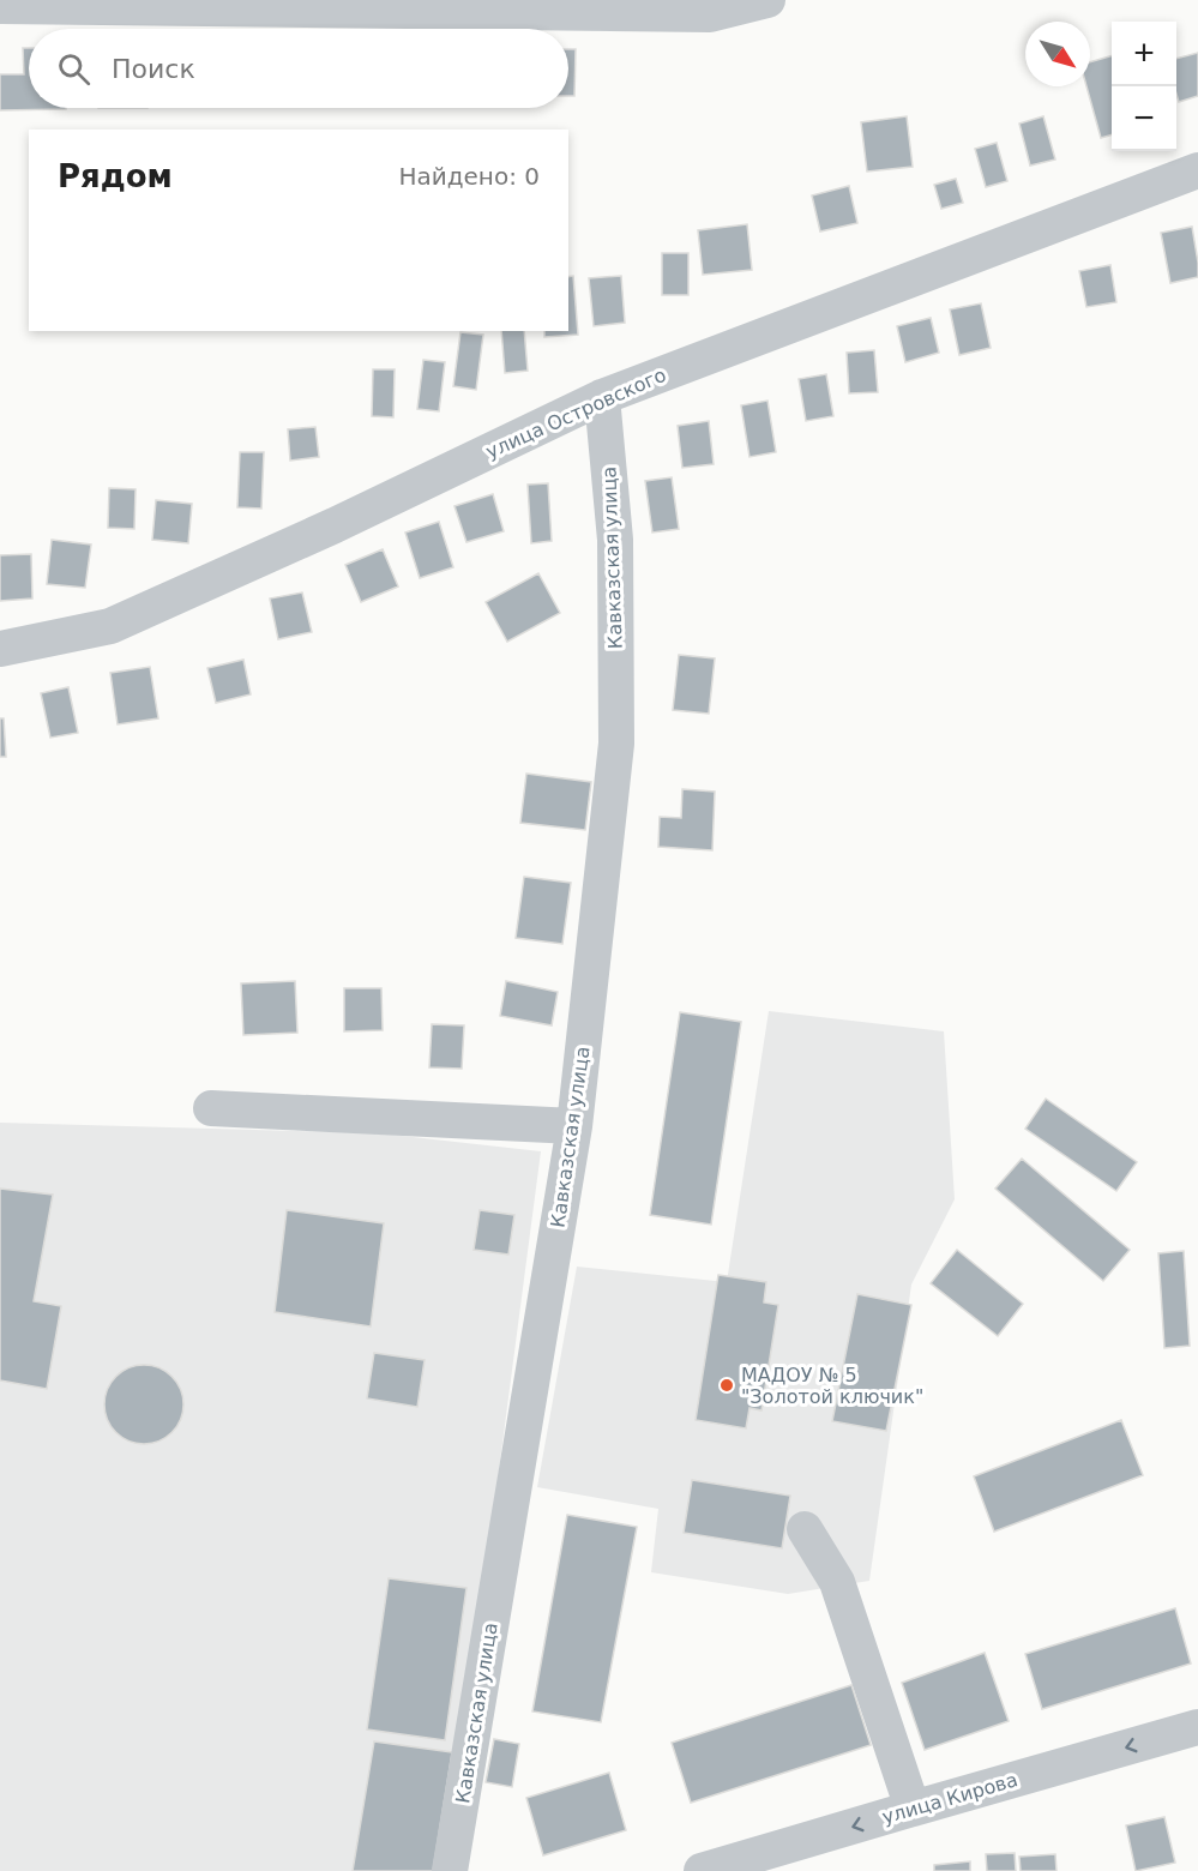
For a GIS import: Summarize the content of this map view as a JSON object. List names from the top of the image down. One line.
{"streets":{"street":["улица Островского","Кавказская улица","улица Кирова"]},"crossings":[["улица Островского","Кавказская улица"]],"one_way":["улица Кирова"],"places":["МАДОУ № 5 \"Золотой ключик\""],"north":"bottom right","page":{"map_buttons":["+","−"],"search":"Поиск","heading":["Рядом","Найдено: 0"]}}
